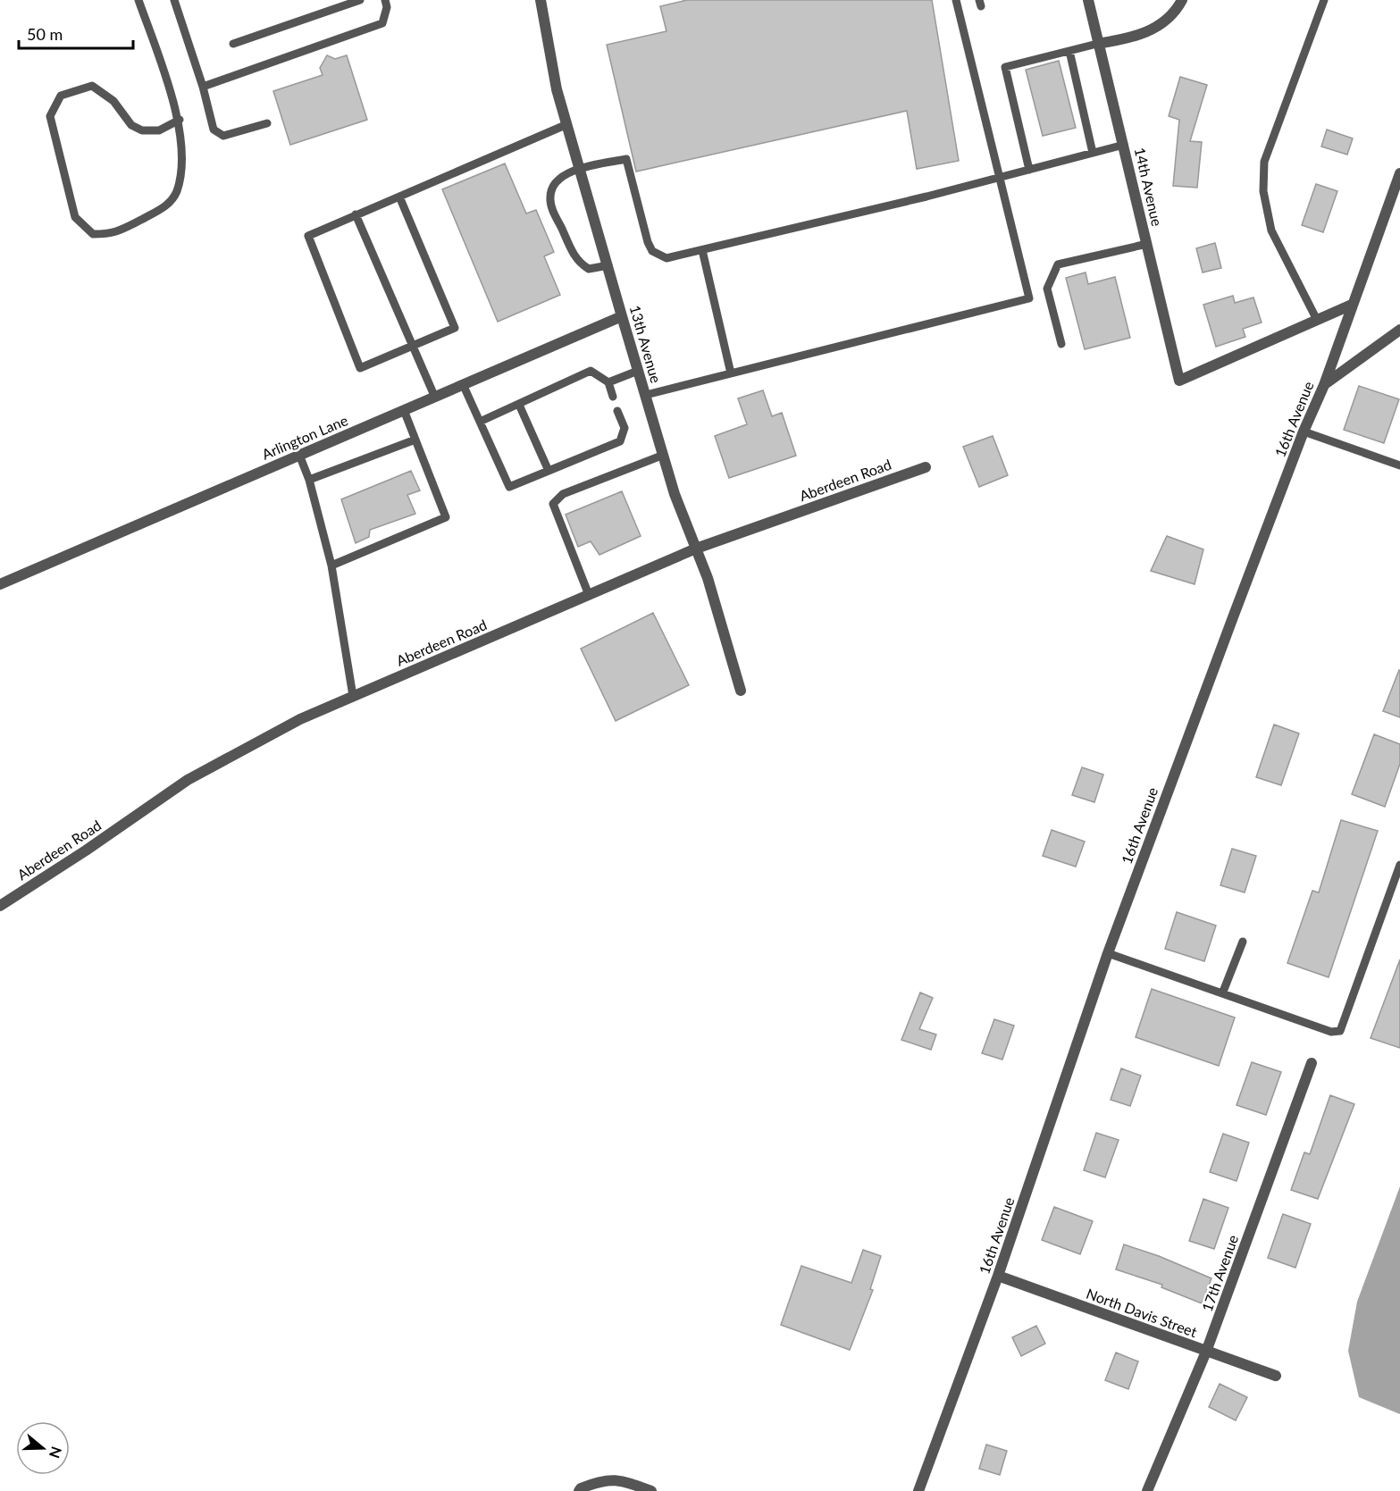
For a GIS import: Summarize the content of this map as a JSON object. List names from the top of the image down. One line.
{"streets":{"street":["14th Avenue","13th Avenue","16th Avenue","Arlington Lane","Aberdeen Road","17th Avenue","North Davis Street"]},"crossings":[["13th Avenue","Arlington Lane"],["13th Avenue","Aberdeen Road"],["16th Avenue","North Davis Street"],["17th Avenue","North Davis Street"]],"scale_bar":"50 m","north":"right"}
